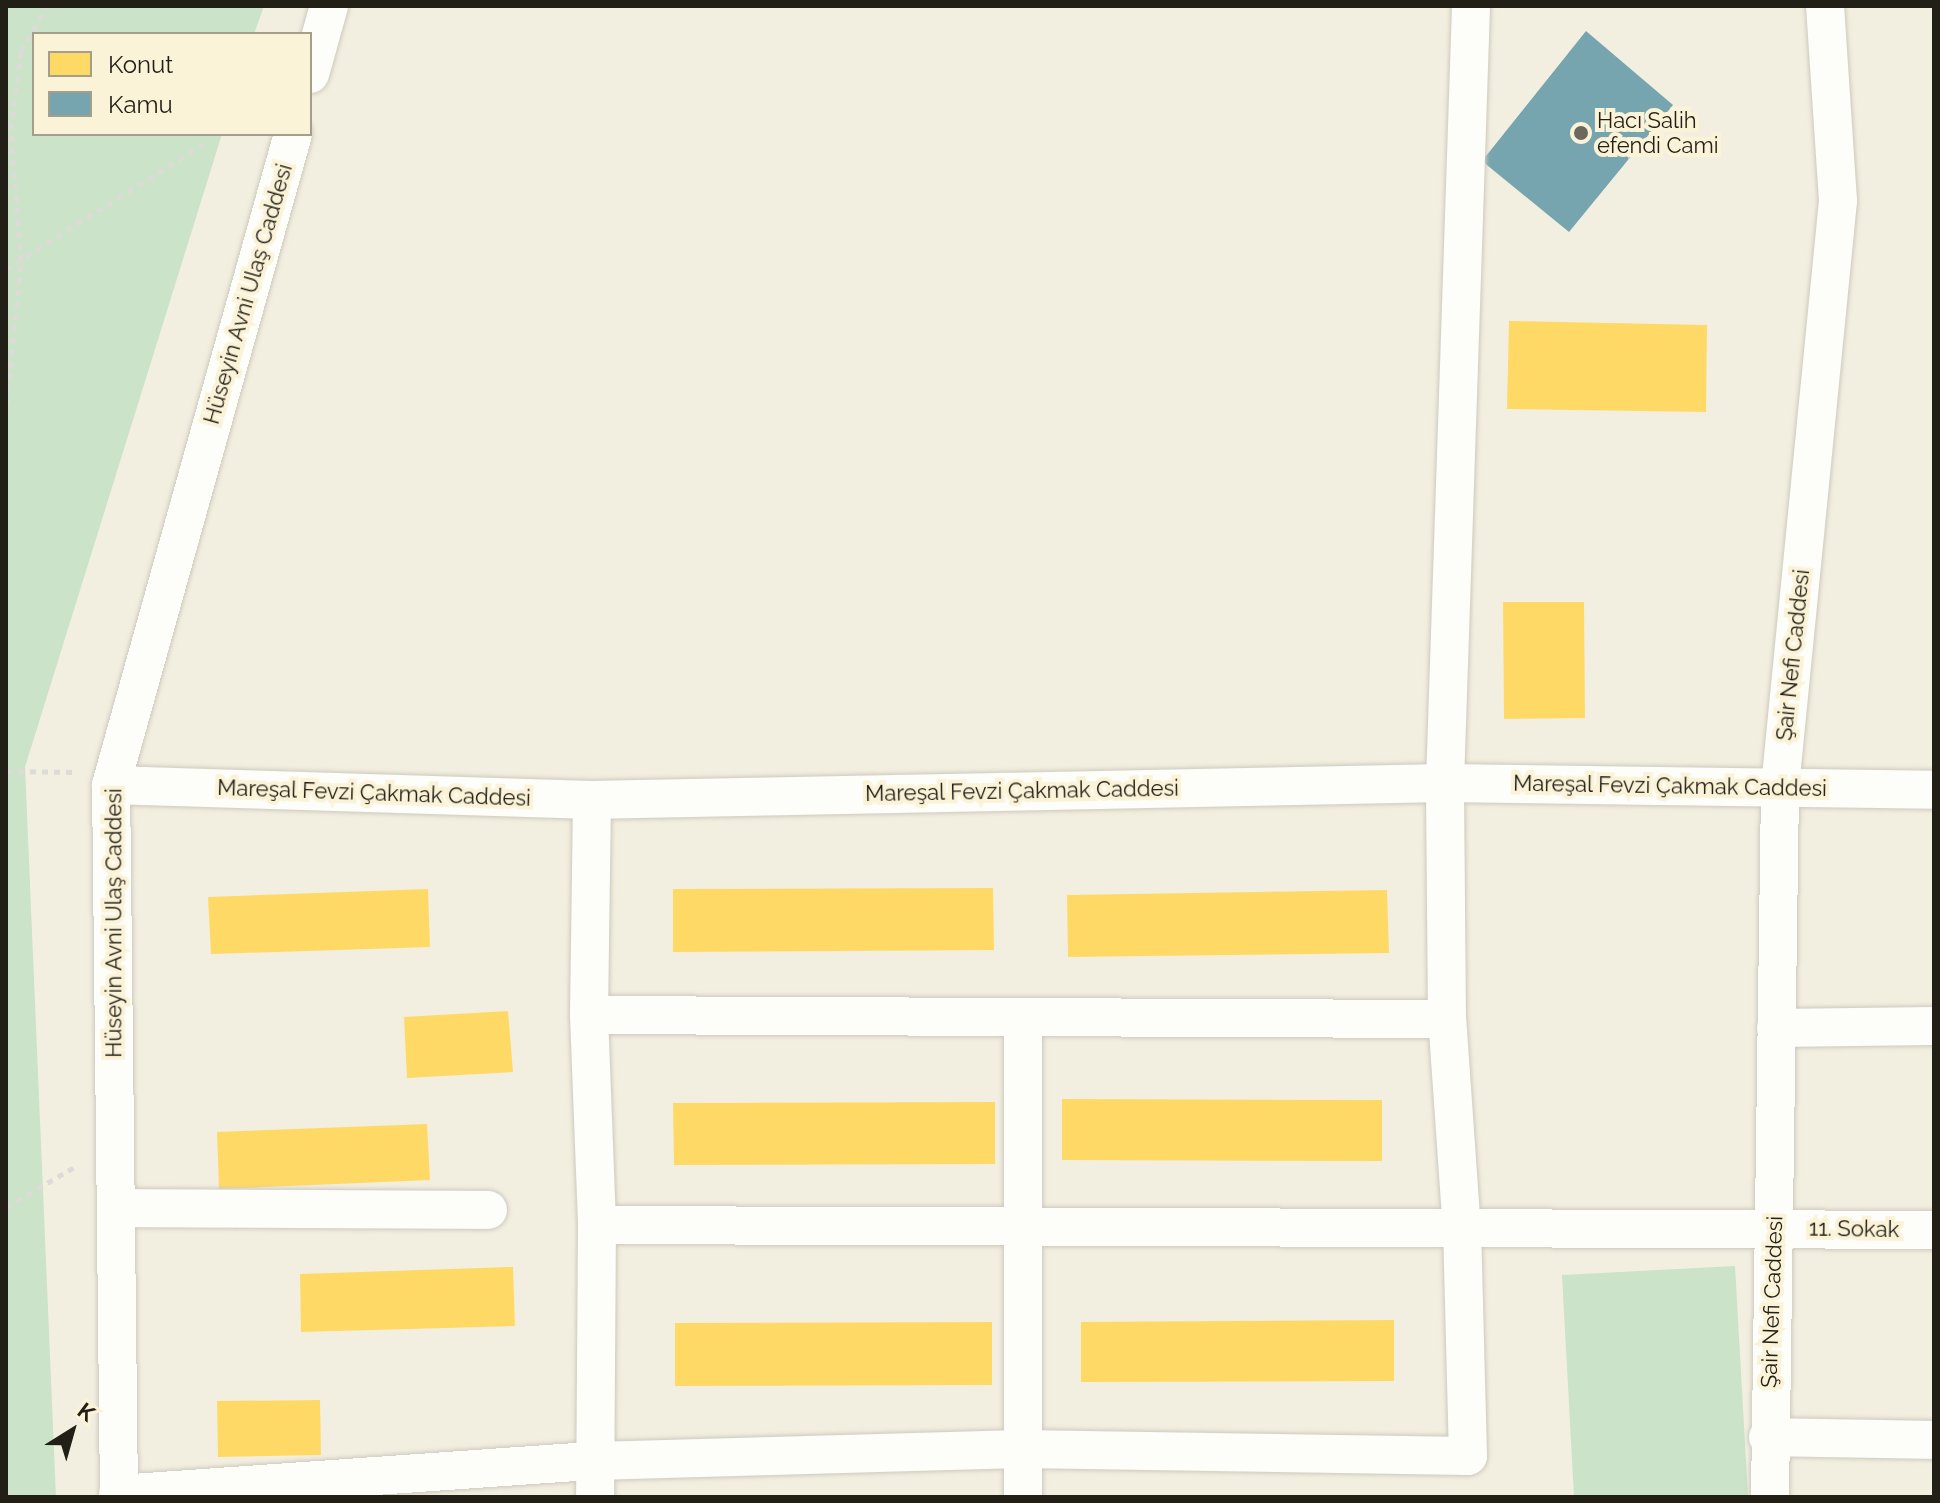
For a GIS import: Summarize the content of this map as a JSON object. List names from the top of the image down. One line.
{"streets":{"street":["Hüseyin Avni Ulaş Caddesi","Şair Nefi Caddesi","Mareşal Fevzi Çakmak Caddesi","11. Sokak"]},"crossings":[["Hüseyin Avni Ulaş Caddesi","Mareşal Fevzi Çakmak Caddesi"],["Şair Nefi Caddesi","Mareşal Fevzi Çakmak Caddesi"],["Şair Nefi Caddesi","11. Sokak"]],"places":["Hacı Salih efendi Cami"],"legend":["Konut","Kamu"],"north":"top right"}
